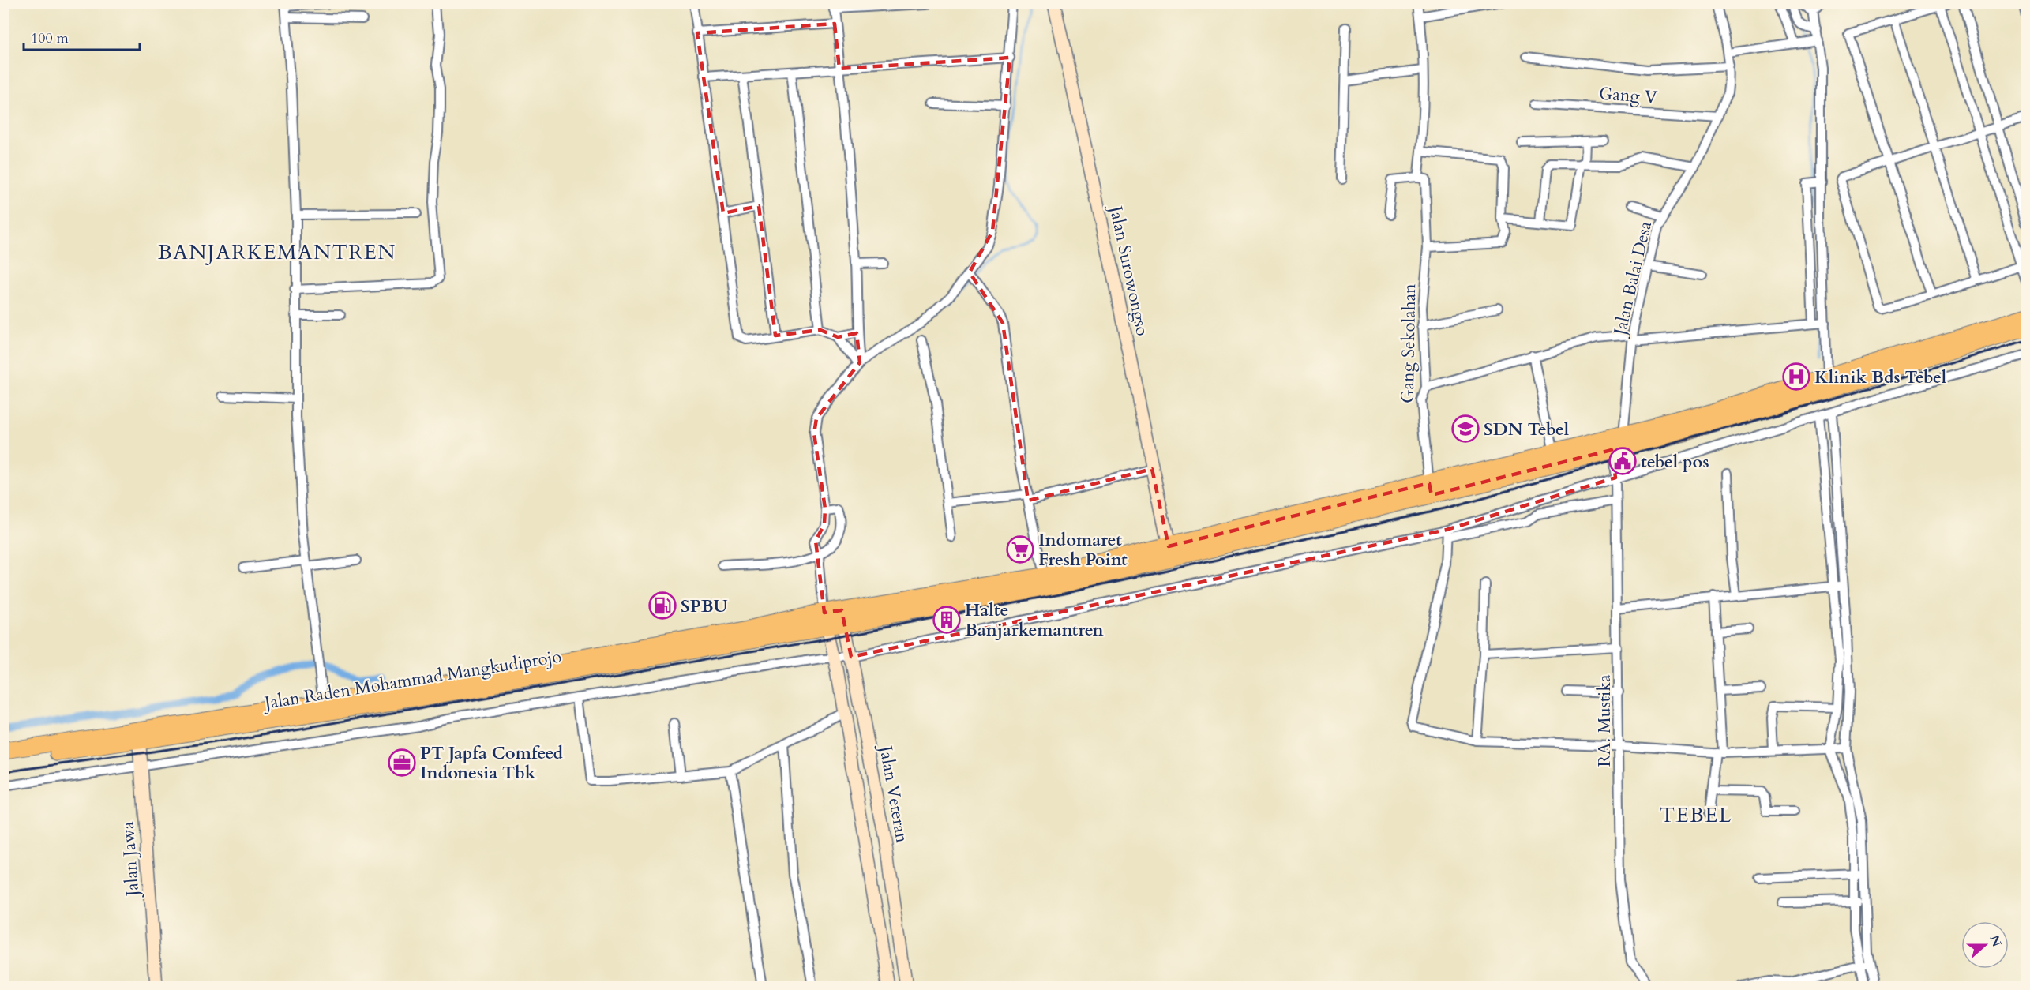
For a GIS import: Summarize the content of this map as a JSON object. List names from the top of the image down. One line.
{"streets":{"highway":["Jalan Raden Mohammad Mangkudiprojo"],"street":["Gang V","Jalan Surowongso","Jalan Balai Desa","Gang Sekolahan","RA. Mustika","Jalan Veteran","Jalan Jawa"]},"crossings":[["Gang V","Jalan Balai Desa"],["Jalan Raden Mohammad Mangkudiprojo","Jalan Jawa"]],"districts":["BANJARKEMANTREN","TEBEL"],"places":{"hospital":["Klinik Bds Tebel"],"school or university":["SDN Tebel"],"public building":["tebel pos"],"supermarket":["Indomaret Fresh Point"],"fuel station":["SPBU"],"building":["Halte Banjarkemantren"],"office":["PT Japfa Comfeed Indonesia Tbk"]},"scale_bar":"100 m","north":"right"}
